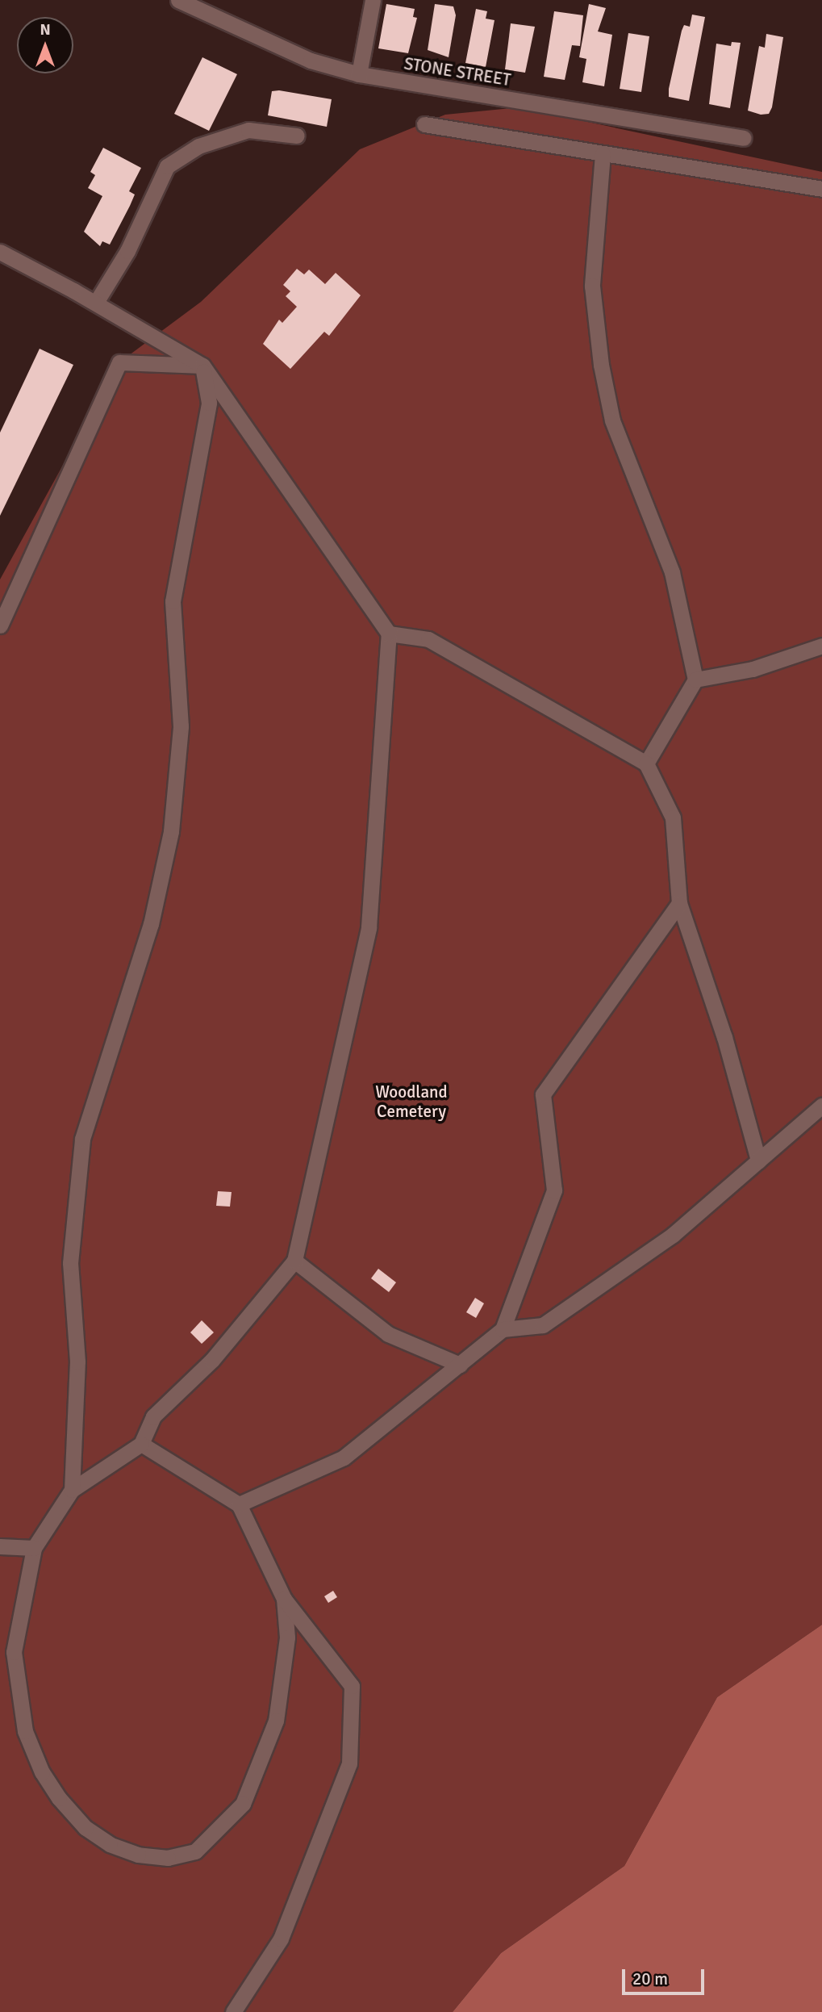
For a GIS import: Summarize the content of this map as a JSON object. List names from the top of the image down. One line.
{"streets":{"street":["STONE STREET"]},"parks":["Woodland Cemetery"],"scale_bar":"20 m","north":"top"}
